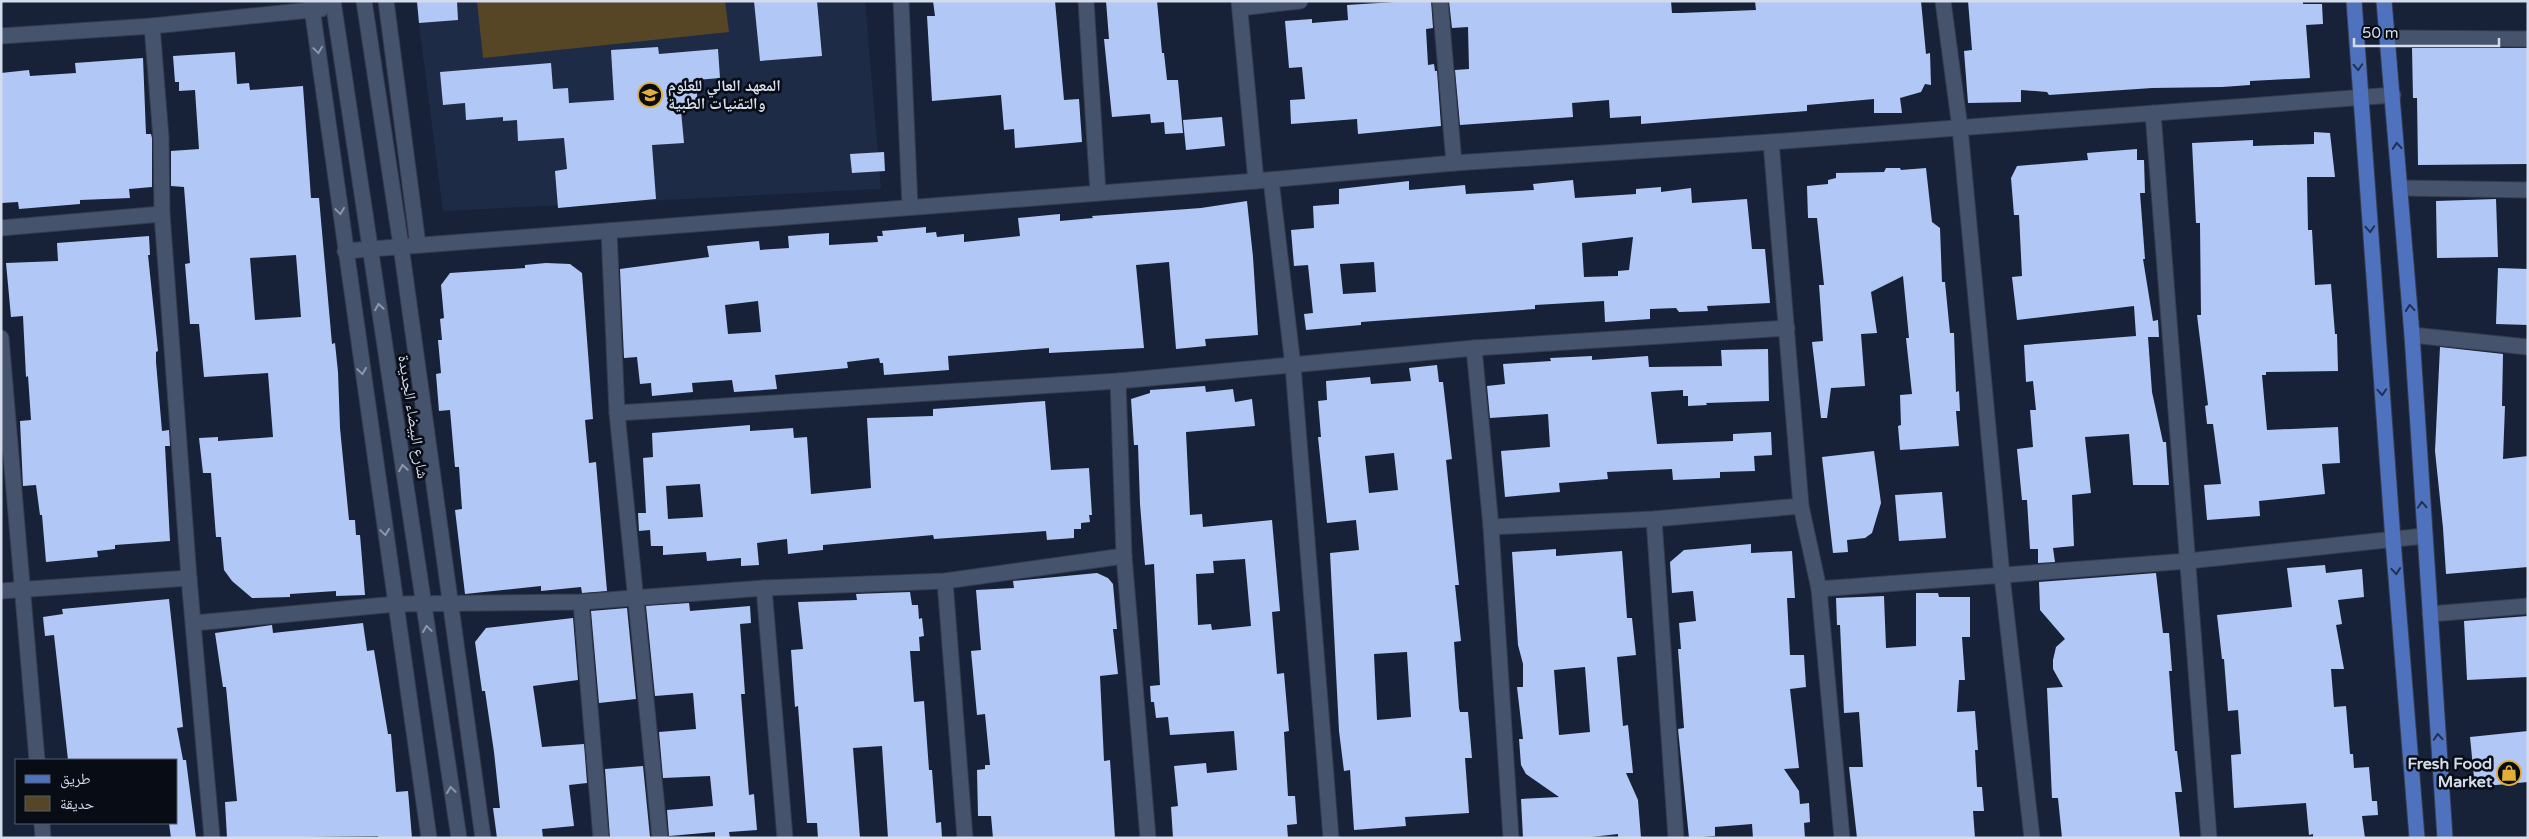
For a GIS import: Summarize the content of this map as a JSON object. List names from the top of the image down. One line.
{"streets":{"street":["شارع البيضاء الجديدة"]},"places":{"school or university":["المعهد العالي للعلوم والتقنيات الطبية"],"shop":["Fresh Food Market"]},"legend":["طريق","حديقة"],"scale_bar":"50 m"}
